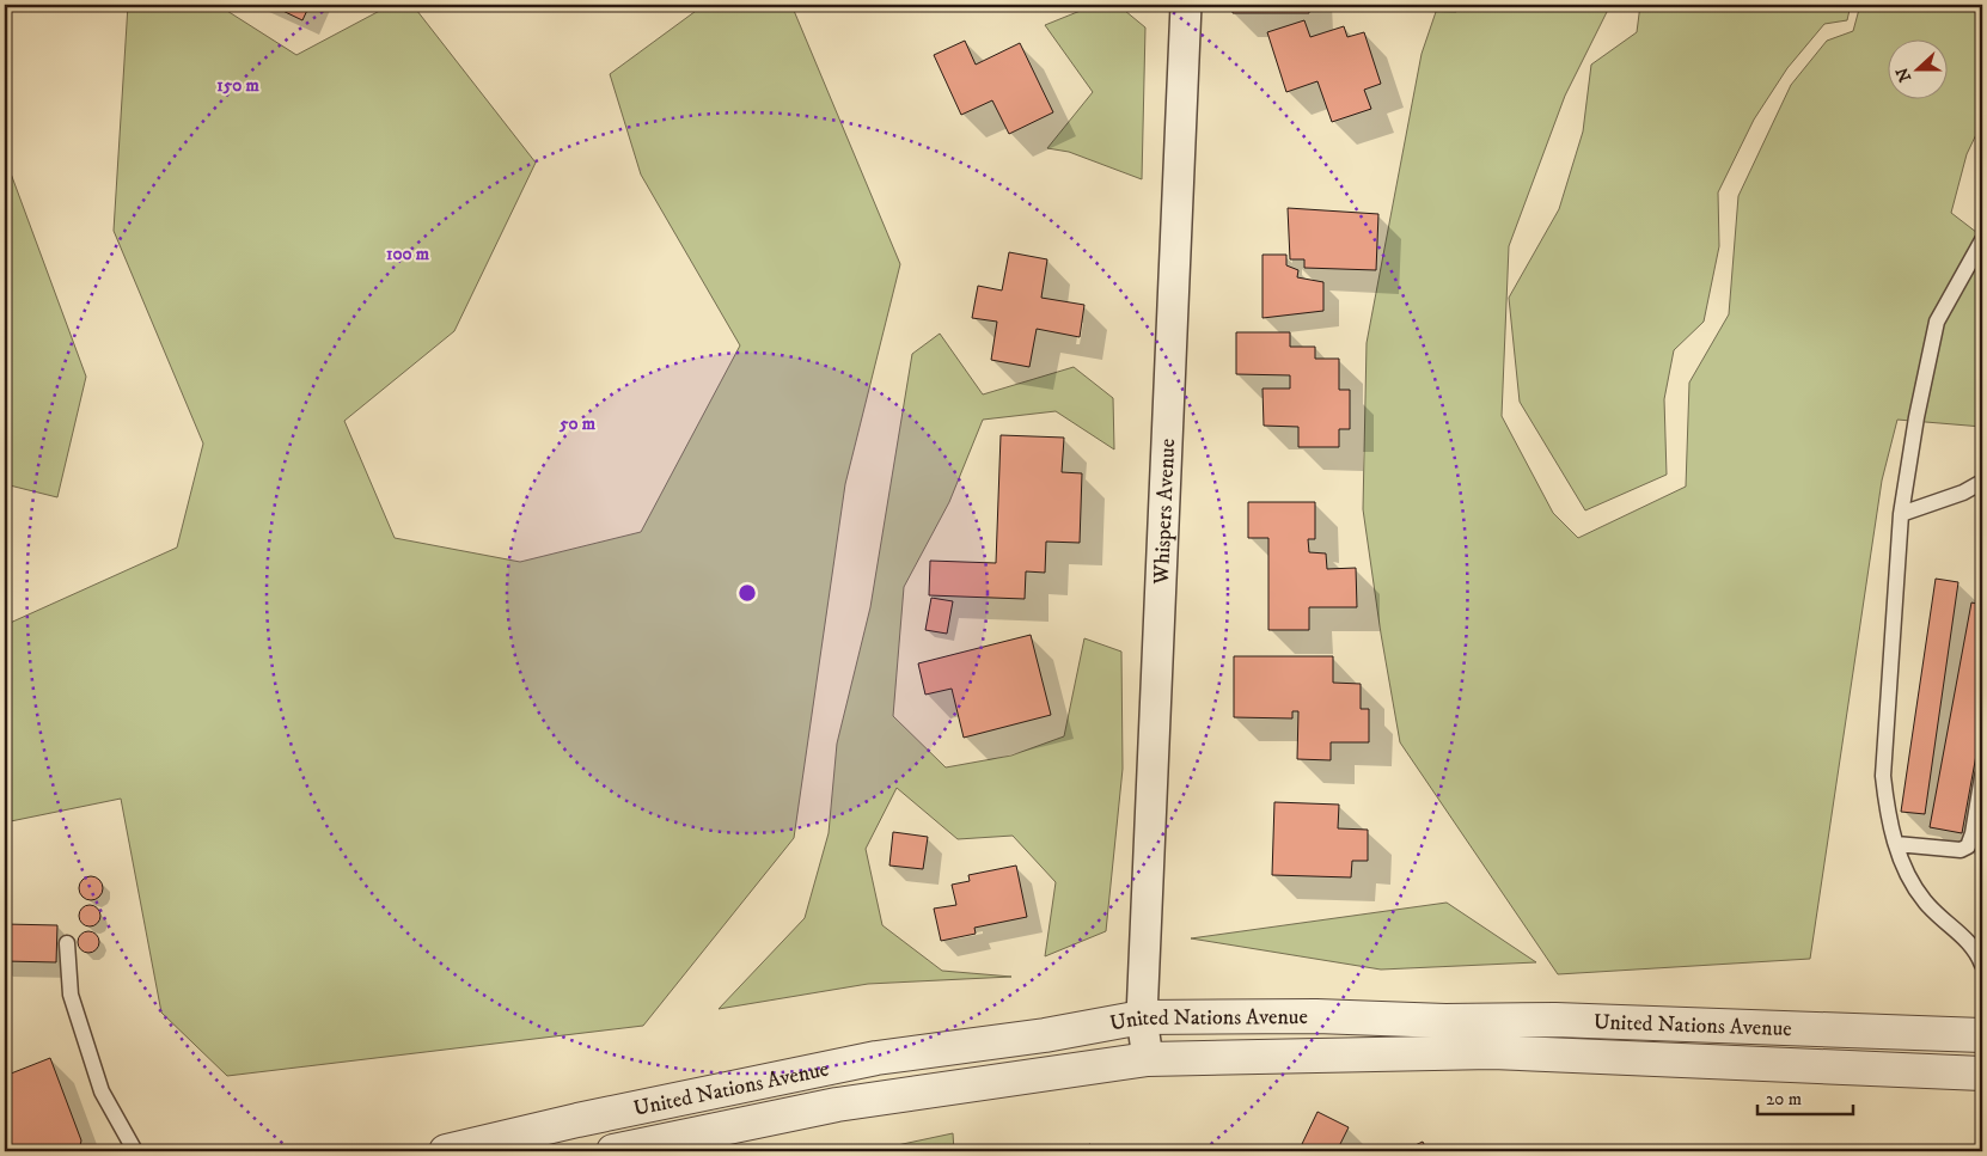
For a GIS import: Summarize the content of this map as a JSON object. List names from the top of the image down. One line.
{"streets":{"street":["Whispers Avenue","United Nations Avenue"]},"crossings":[["Whispers Avenue","United Nations Avenue"]],"scale_bar":"20 m","north":"left","rings":["150 m","100 m","50 m"]}
